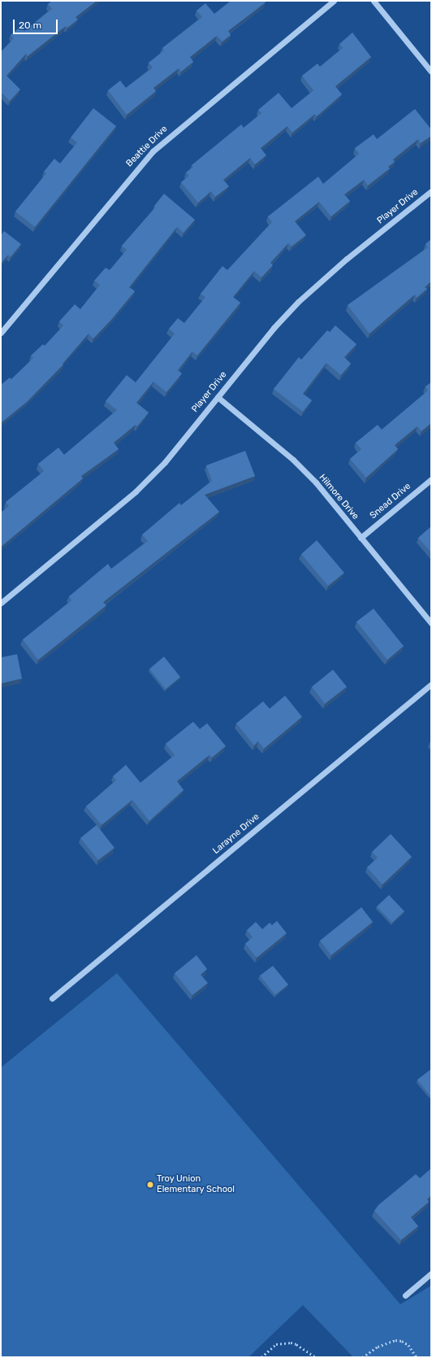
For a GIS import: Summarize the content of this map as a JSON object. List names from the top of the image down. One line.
{"streets":{"street":["Beattie Drive","Player Drive","Hilmore Drive","Snead Drive","Larayne Drive"]},"crossings":[["Player Drive","Hilmore Drive"],["Hilmore Drive","Snead Drive"]],"places":["Troy Union Elementary School"],"scale_bar":"20 m"}
